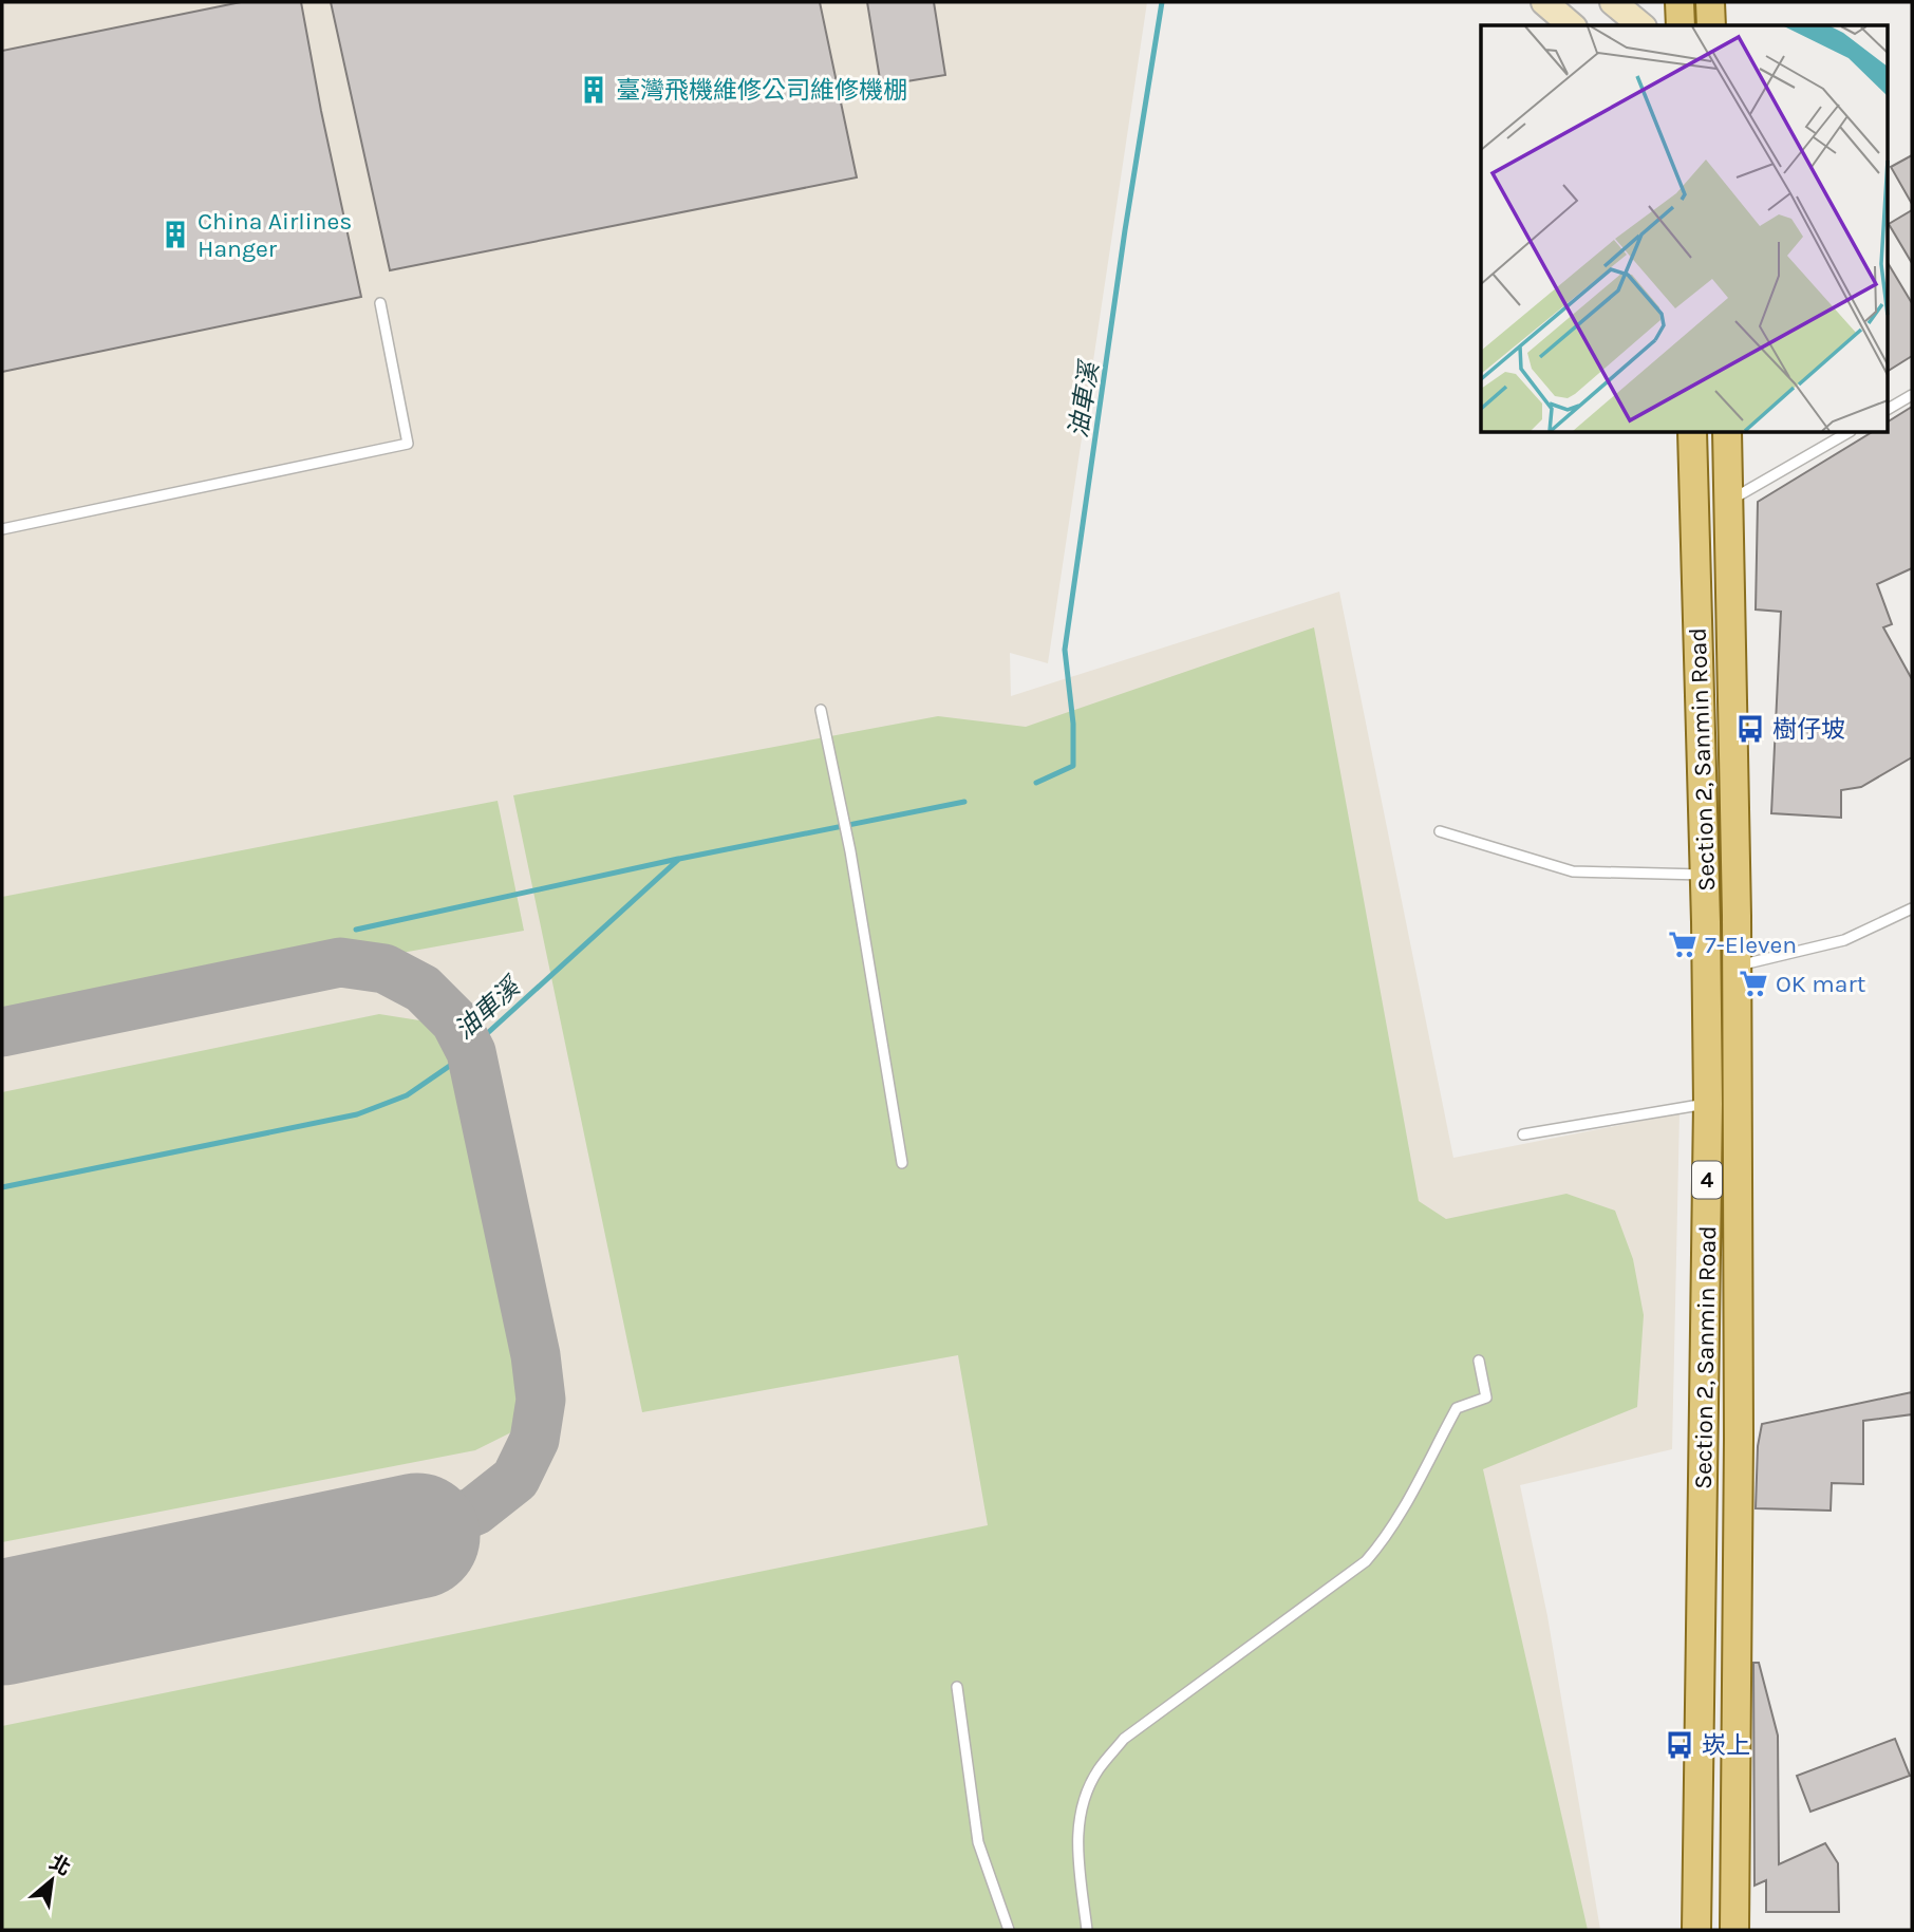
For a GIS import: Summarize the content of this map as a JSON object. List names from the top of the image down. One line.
{"streets":{"main road":["Section 2, Sanmin Road","4"]},"water":["油車溪"],"places":{"building":["臺灣飛機維修公司維修機棚","China Airlines Hanger"],"bus stop":["樹仔坡","崁上"],"supermarket":["7-Eleven","OK mart"]},"north":"top right"}
